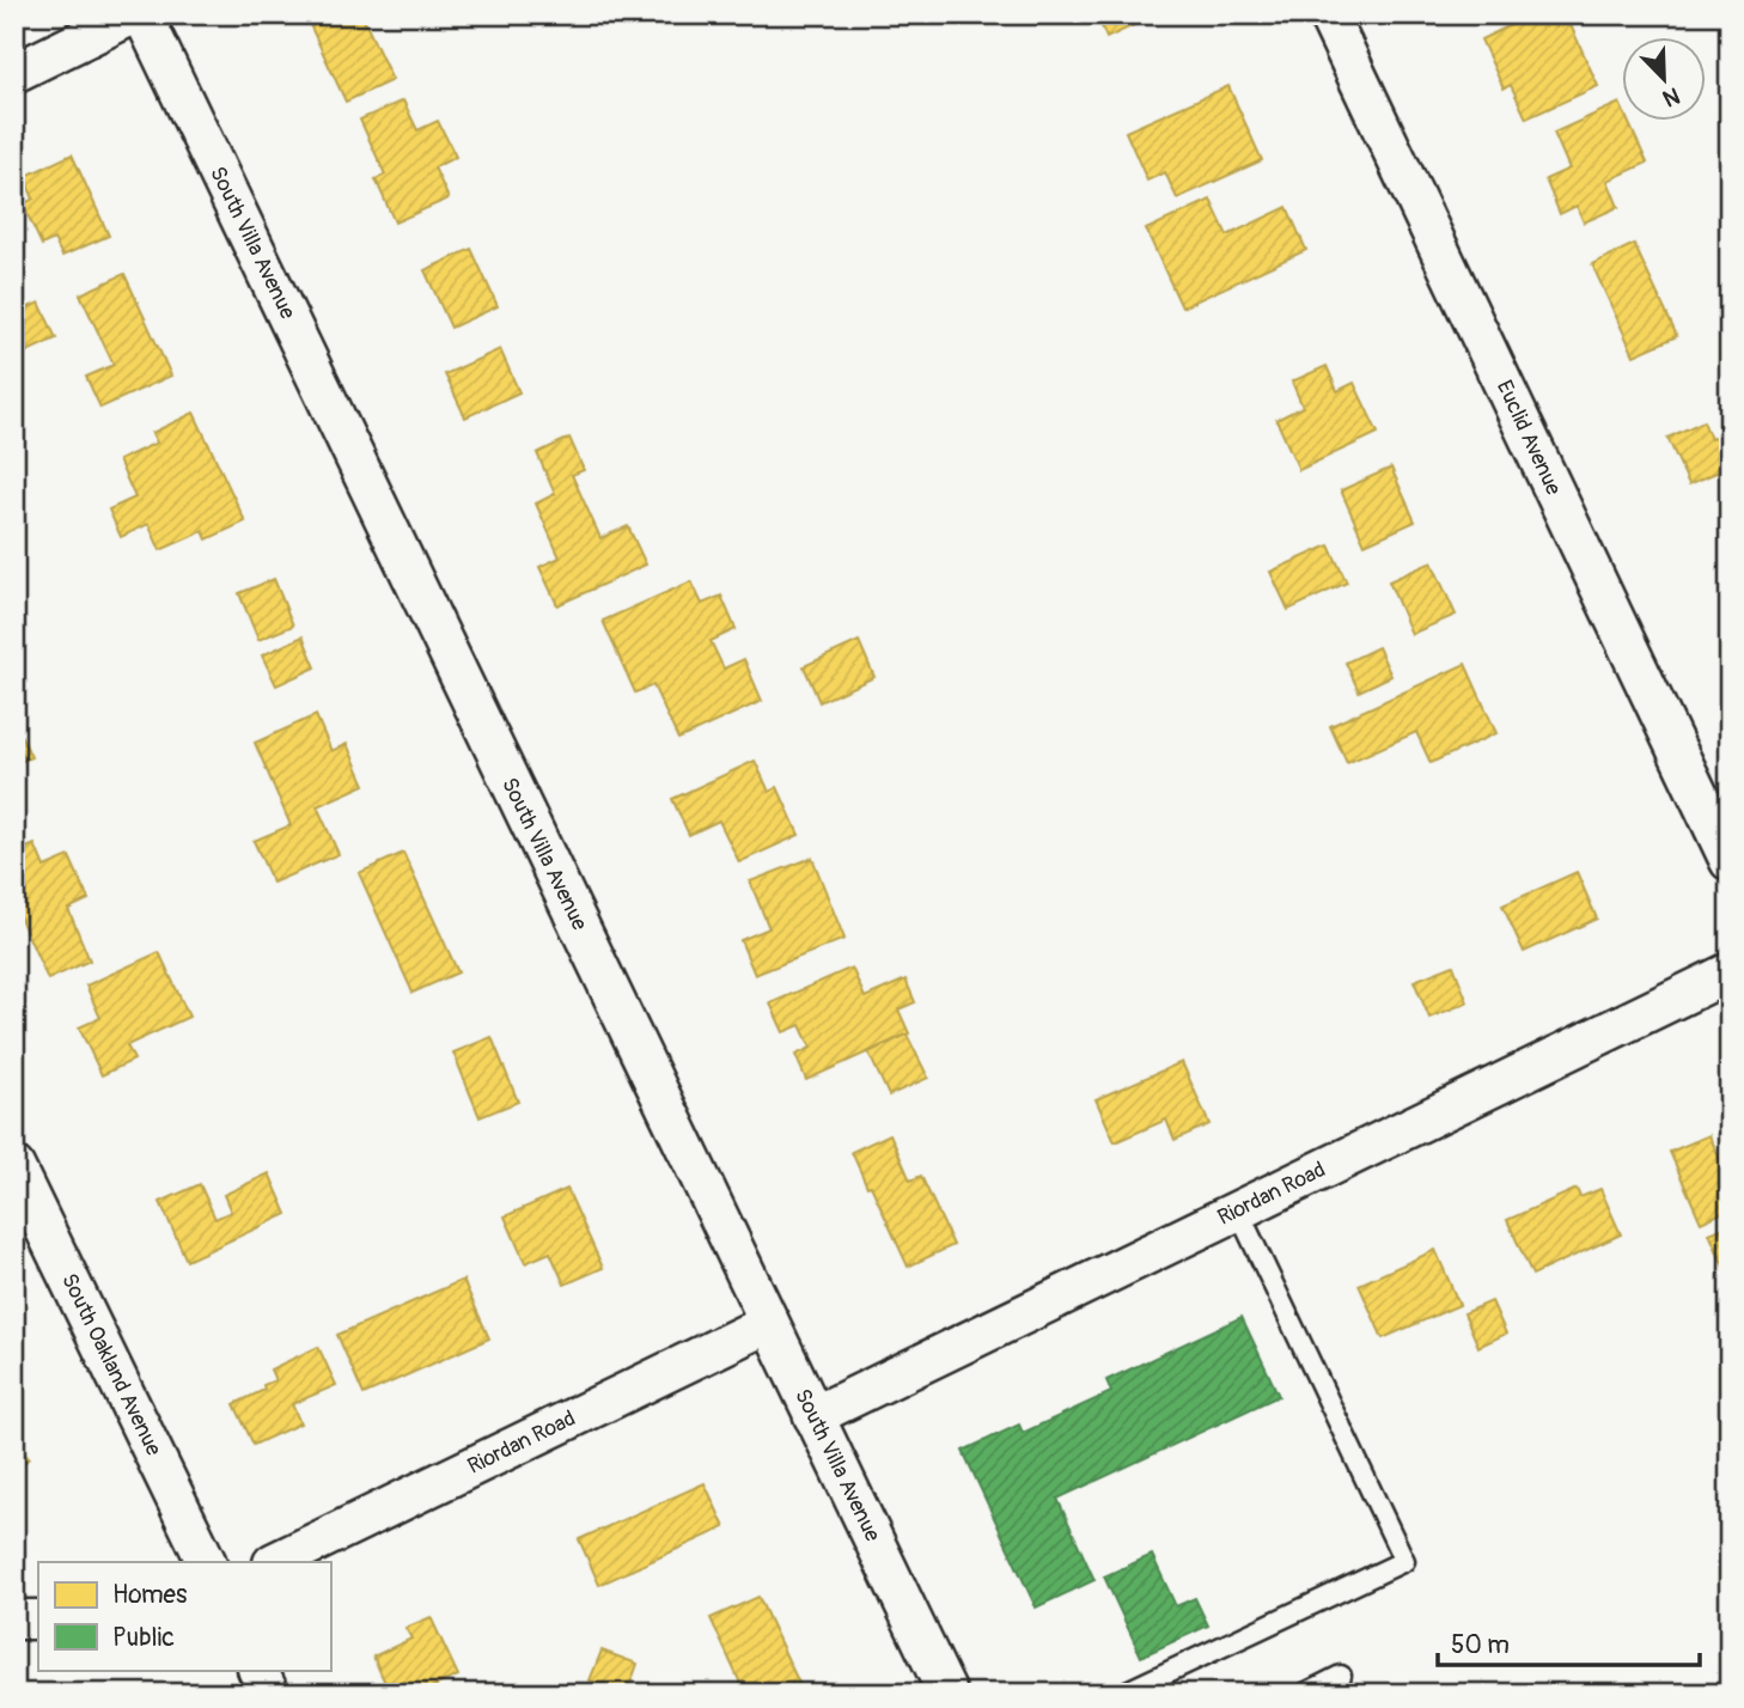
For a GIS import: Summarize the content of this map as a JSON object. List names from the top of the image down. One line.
{"streets":{"street":["South Villa Avenue","Euclid Avenue","Riordan Road","South Oakland Avenue"]},"crossings":[["South Villa Avenue","Riordan Road"]],"legend":["Homes","Public"],"scale_bar":"50 m","north":"bottom right"}
